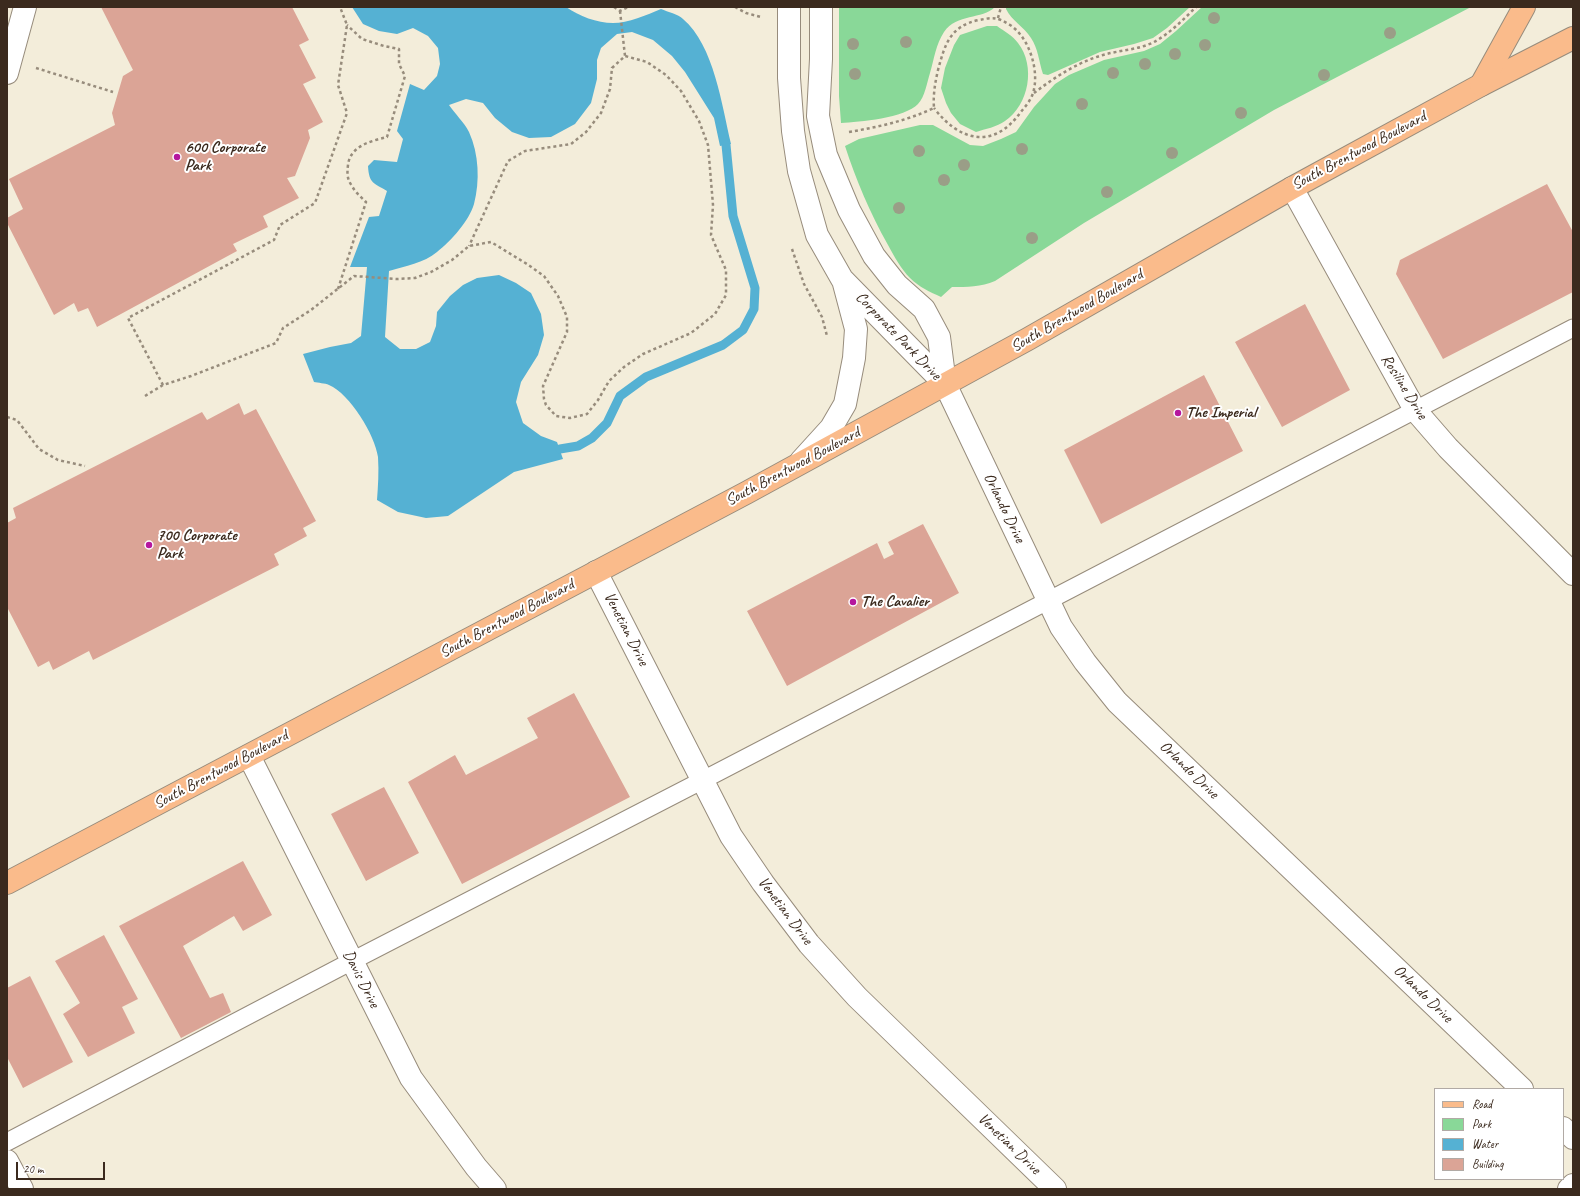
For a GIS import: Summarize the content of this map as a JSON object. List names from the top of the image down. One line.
{"streets":{"main road":["South Brentwood Boulevard"],"street":["Corporate Park Drive","Rosiline Drive","Orlando Drive","Venetian Drive","Davis Drive"]},"crossings":[["South Brentwood Boulevard","Corporate Park Drive"],["South Brentwood Boulevard","Rosiline Drive"],["South Brentwood Boulevard","Orlando Drive"],["South Brentwood Boulevard","Venetian Drive"],["South Brentwood Boulevard","Davis Drive"],["Corporate Park Drive","Orlando Drive"]],"places":["600 Corporate Park","The Imperial","700 Corporate Park","The Cavalier"],"legend":["Road","Park","Water","Building"],"scale_bar":"20 m"}
